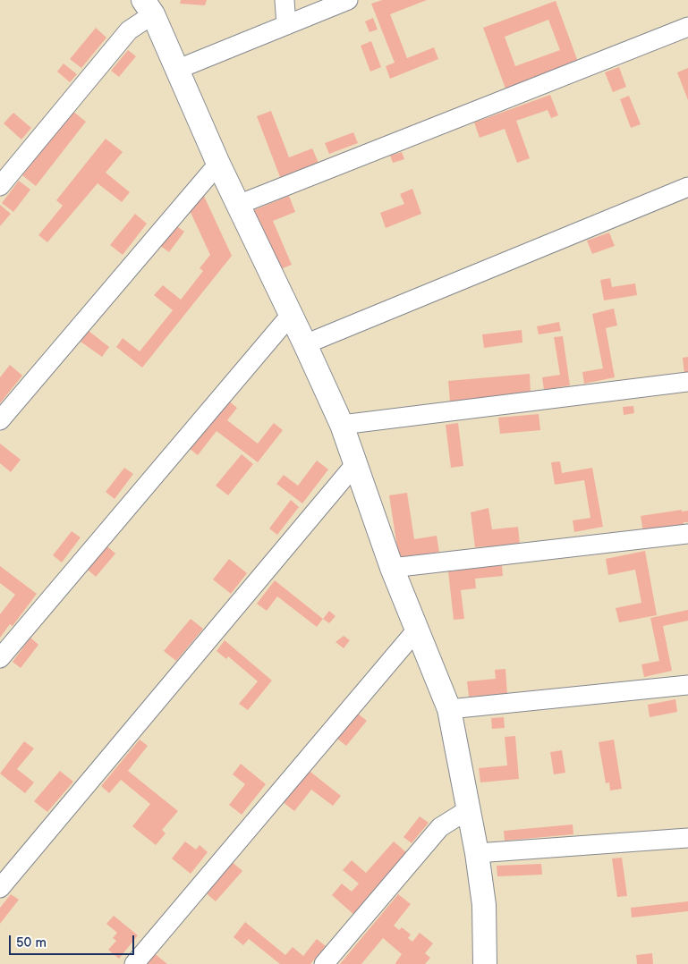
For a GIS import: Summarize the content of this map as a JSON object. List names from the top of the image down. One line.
{"scale_bar":"50 m"}
